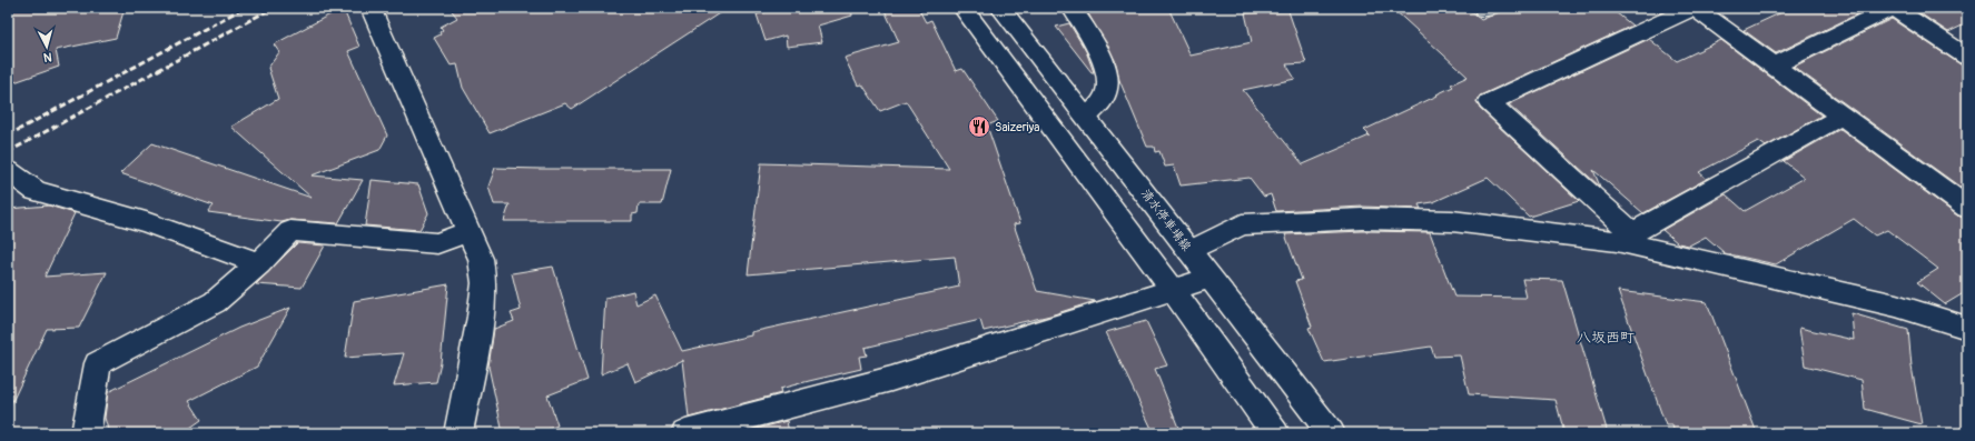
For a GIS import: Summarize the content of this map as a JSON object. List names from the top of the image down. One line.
{"streets":{"street":["清水停車場線"]},"districts":["八坂西町"],"places":{"restaurant":["Saizeriya"]},"north":"bottom"}
